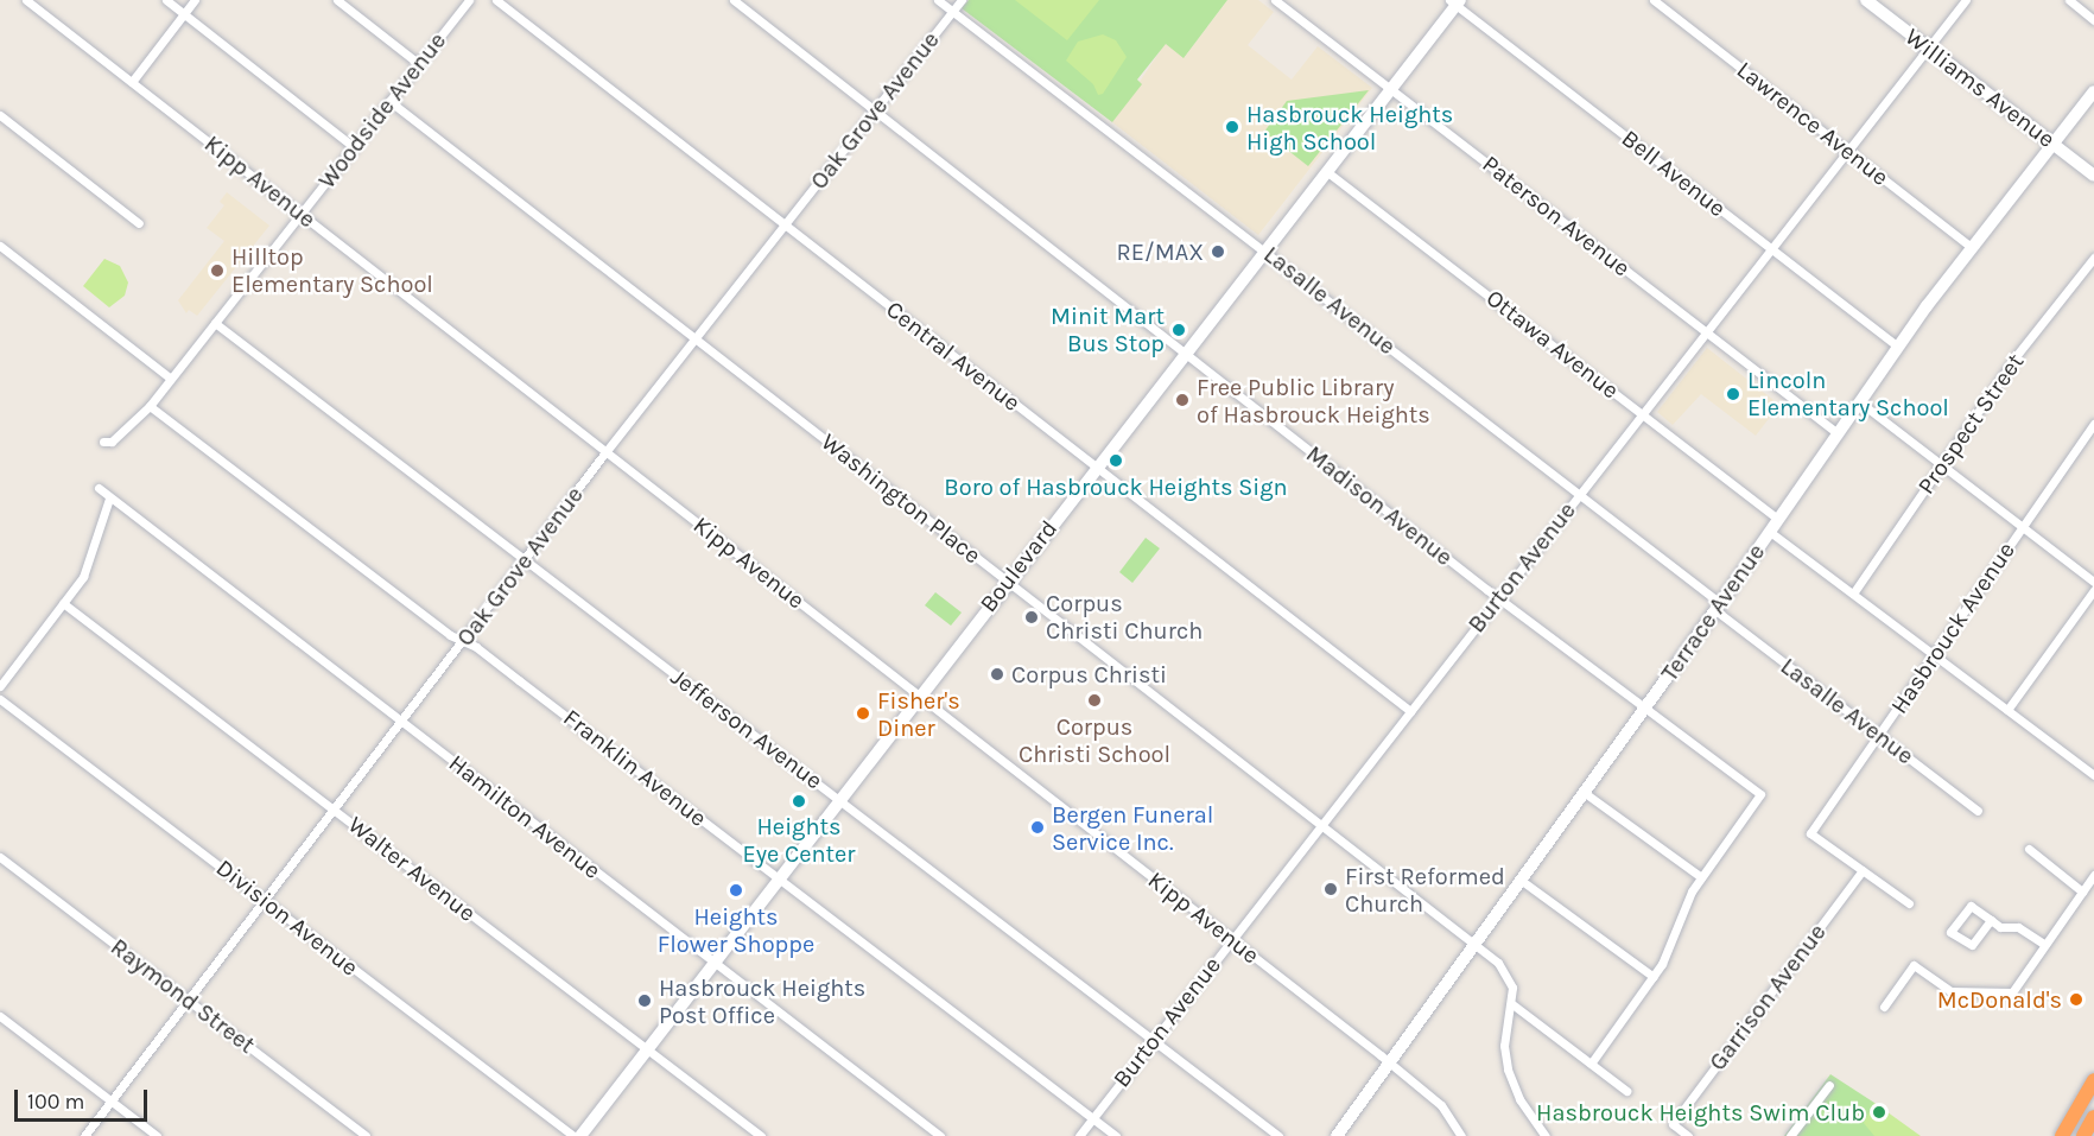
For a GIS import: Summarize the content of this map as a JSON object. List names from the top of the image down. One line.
{"streets":{"street":["Williams Avenue","Woodside Avenue","Oak Grove Avenue","Lawrence Avenue","Bell Avenue","Kipp Avenue","Paterson Avenue","Lasalle Avenue","Ottawa Avenue","Central Avenue","Prospect Street","Washington Place","Madison Avenue","Boulevard","Burton Avenue","Terrace Avenue","Hasbrouck Avenue","Jefferson Avenue","Franklin Avenue","Hamilton Avenue","Walter Avenue","Division Avenue","Raymond Street","Garrison Avenue"]},"crossings":[["Williams Avenue","Burton Avenue"],["Williams Avenue","Terrace Avenue"],["Woodside Avenue","Kipp Avenue"],["Woodside Avenue","Washington Place"],["Woodside Avenue","Jefferson Avenue"],["Woodside Avenue","Franklin Avenue"],["Oak Grove Avenue","Kipp Avenue"],["Oak Grove Avenue","Lasalle Avenue"],["Oak Grove Avenue","Central Avenue"],["Oak Grove Avenue","Washington Place"],["Oak Grove Avenue","Madison Avenue"],["Oak Grove Avenue","Jefferson Avenue"],["Oak Grove Avenue","Franklin Avenue"],["Oak Grove Avenue","Hamilton Avenue"],["Oak Grove Avenue","Walter Avenue"],["Oak Grove Avenue","Division Avenue"],["Oak Grove Avenue","Raymond Street"],["Lawrence Avenue","Burton Avenue"],["Lawrence Avenue","Terrace Avenue"],["Bell Avenue","Boulevard"],["Bell Avenue","Burton Avenue"],["Bell Avenue","Terrace Avenue"],["Kipp Avenue","Boulevard"],["Kipp Avenue","Burton Avenue"],["Kipp Avenue","Terrace Avenue"],["Paterson Avenue","Boulevard"],["Paterson Avenue","Burton Avenue"],["Paterson Avenue","Terrace Avenue"],["Lasalle Avenue","Boulevard"],["Lasalle Avenue","Burton Avenue"],["Lasalle Avenue","Terrace Avenue"],["Lasalle Avenue","Hasbrouck Avenue"],["Ottawa Avenue","Boulevard"],["Ottawa Avenue","Burton Avenue"],["Ottawa Avenue","Terrace Avenue"],["Central Avenue","Boulevard"],["Central Avenue","Burton Avenue"],["Washington Place","Boulevard"],["Washington Place","Burton Avenue"],["Washington Place","Terrace Avenue"],["Madison Avenue","Boulevard"],["Madison Avenue","Burton Avenue"],["Madison Avenue","Terrace Avenue"],["Boulevard","Jefferson Avenue"],["Boulevard","Franklin Avenue"],["Boulevard","Hamilton Avenue"],["Boulevard","Walter Avenue"],["Burton Avenue","Jefferson Avenue"],["Burton Avenue","Franklin Avenue"],["Hasbrouck Avenue","Garrison Avenue"]],"places":["Hasbrouck Heights High School","RE/MAX","Hilltop Elementary School","Minit Mart Bus Stop","Lincoln Elementary School","Free Public Library of Hasbrouck Heights","Boro of Hasbrouck Heights Sign","Corpus Christi Church","Corpus Christi","Corpus Christi School","Fisher's Diner","Heights Eye Center","Bergen Funeral Service Inc.","First Reformed Church","Heights Flower Shoppe","McDonald's","Hasbrouck Heights Post Office","Hasbrouck Heights Swim Club"],"scale_bar":"100 m"}
